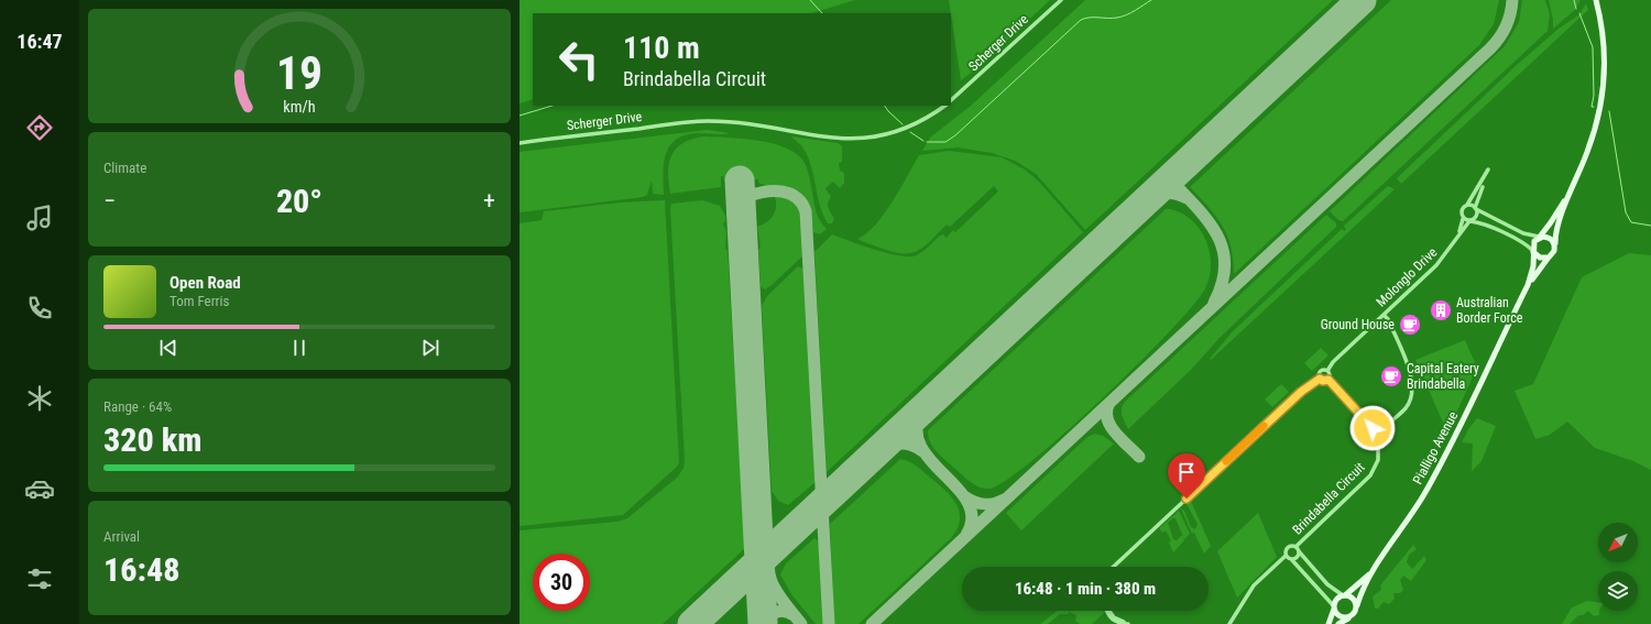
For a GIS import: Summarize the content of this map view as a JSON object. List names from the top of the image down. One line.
{"streets":{"main road":["Pialligo Avenue"],"street":["Scherger Drive","Molonglo Drive","Brindabella Circuit"]},"crossings":[["Molonglo Drive","Brindabella Circuit"],["Pialligo Avenue","Brindabella Circuit"]],"places":{"building":["Australian Border Force"],"cafe":["Ground House","Capital Eatery Brindabella"]},"north":"bottom left","page":{"tabs":"16:47","turn":["110 m","Brindabella Circuit"],"tile":["Climate",["Range · 64%","320 km"],["Arrival","16:48"]],"heat":["−","20°","+"],"song":["Open Road","Tom Ferris"],"limit":"30","trip":"16:48 · 1 min · 380 m","gauge":["19","km/h"]}}
